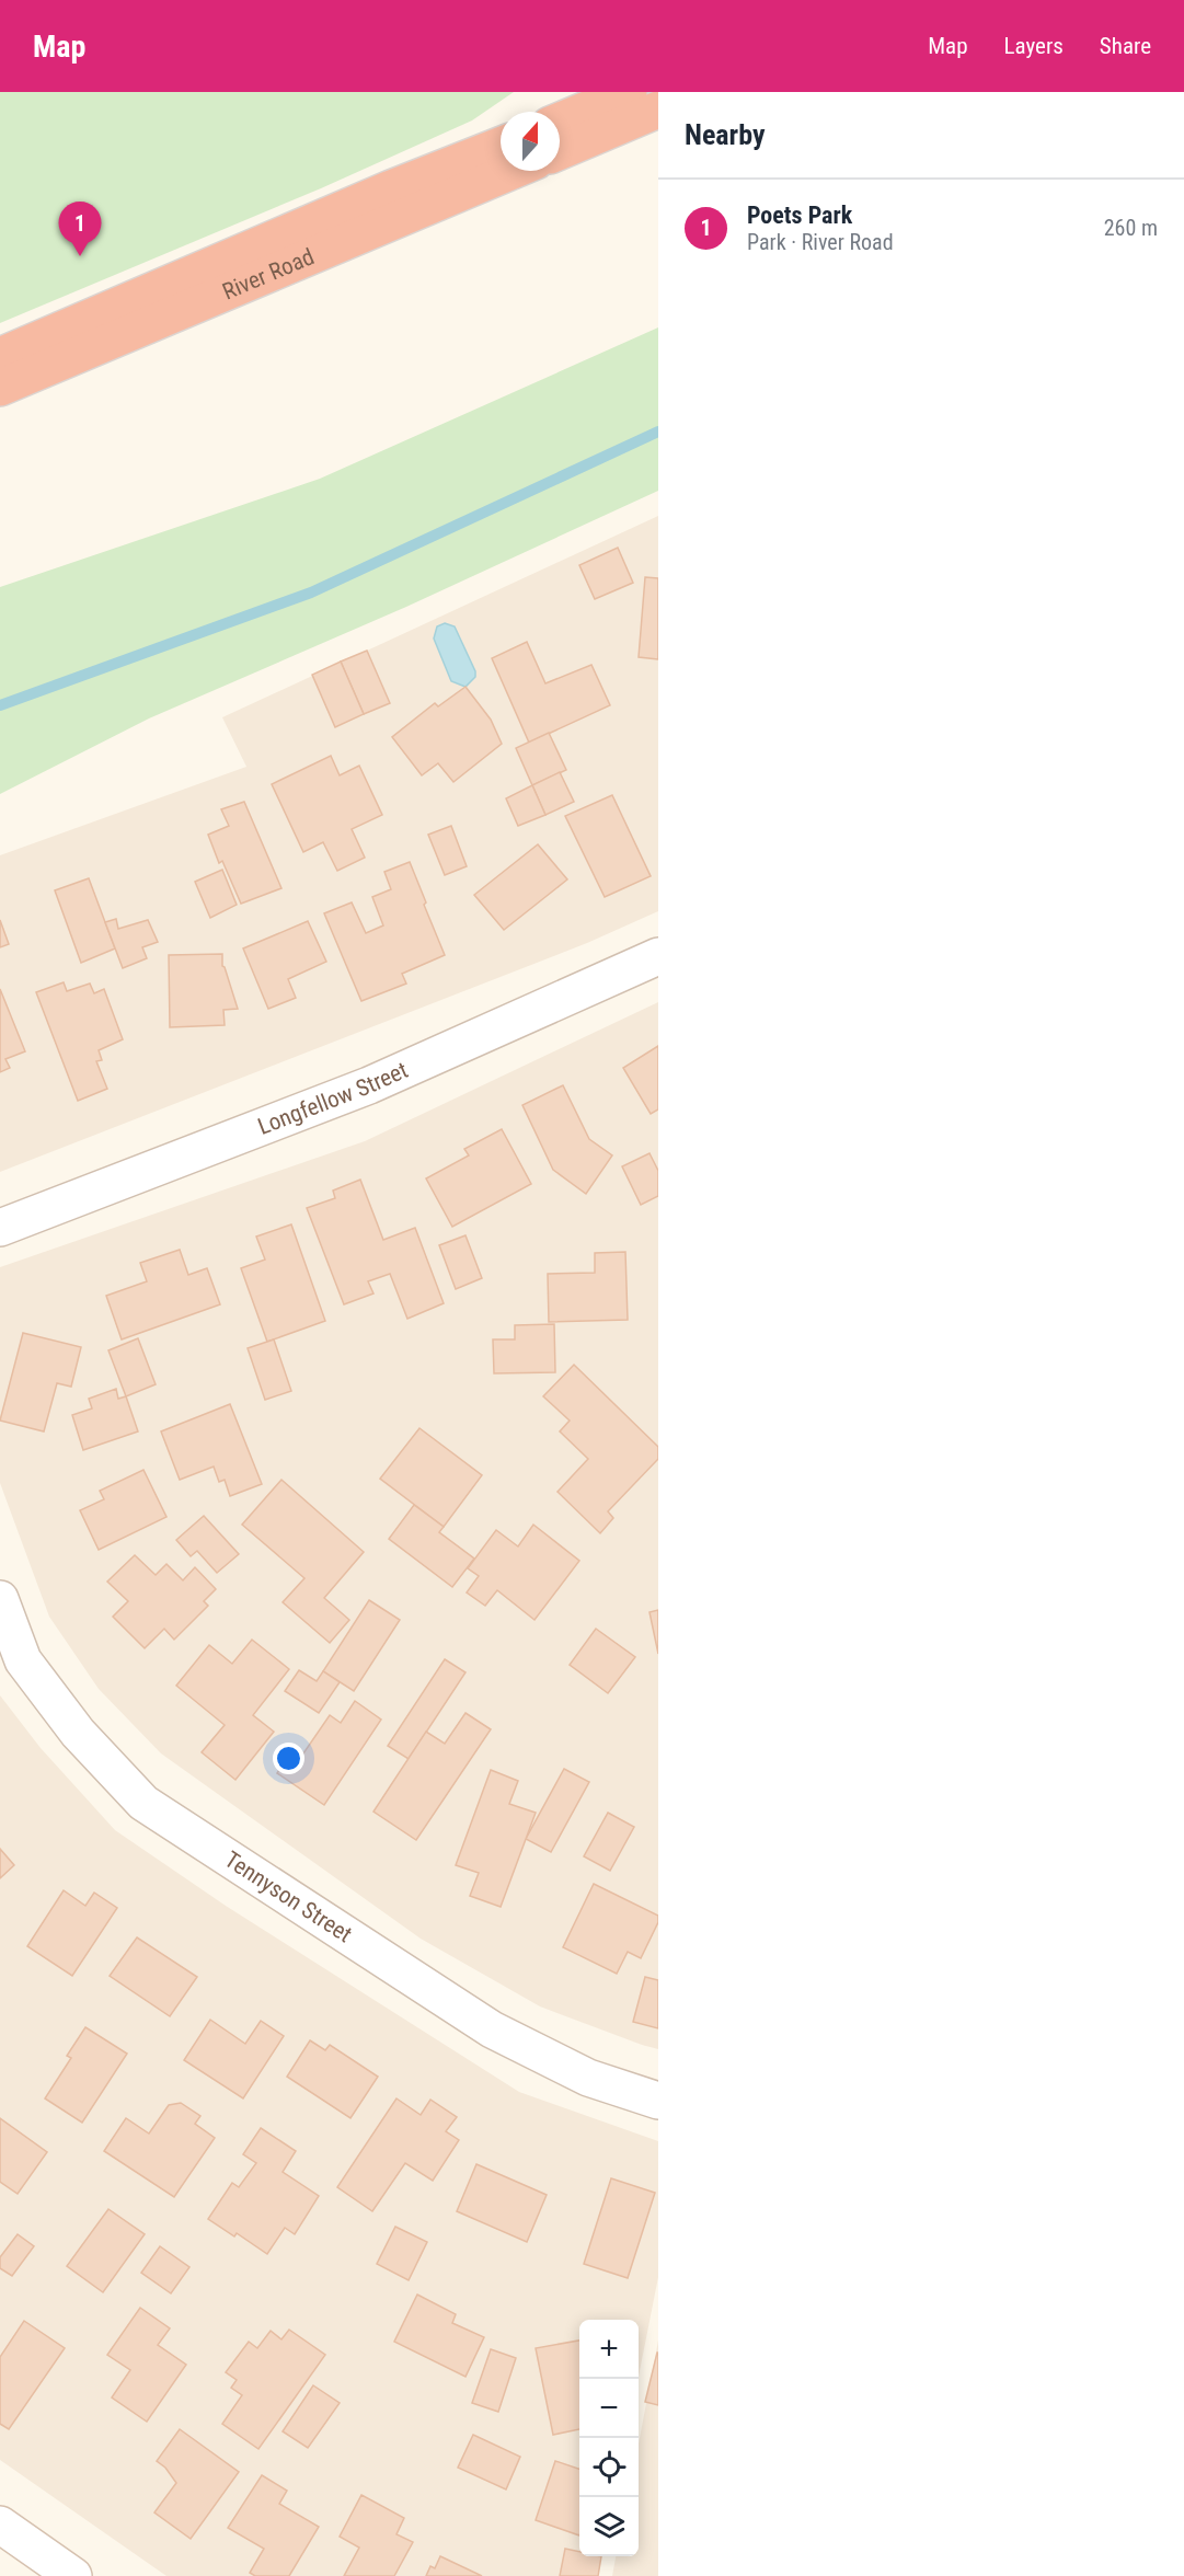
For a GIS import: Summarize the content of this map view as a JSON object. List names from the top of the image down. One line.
{"streets":{"highway":["River Road"],"street":["Longfellow Street","Tennyson Street"]},"north":"top","page":{"header":"Map","nav":["Map","Layers","Share"],"heading":"Nearby","list":[{"mark":"1","name":"Poets Park","note":"Park · River Road","value":"260 m"}],"pins":"1","map_buttons":["+","−"]}}
